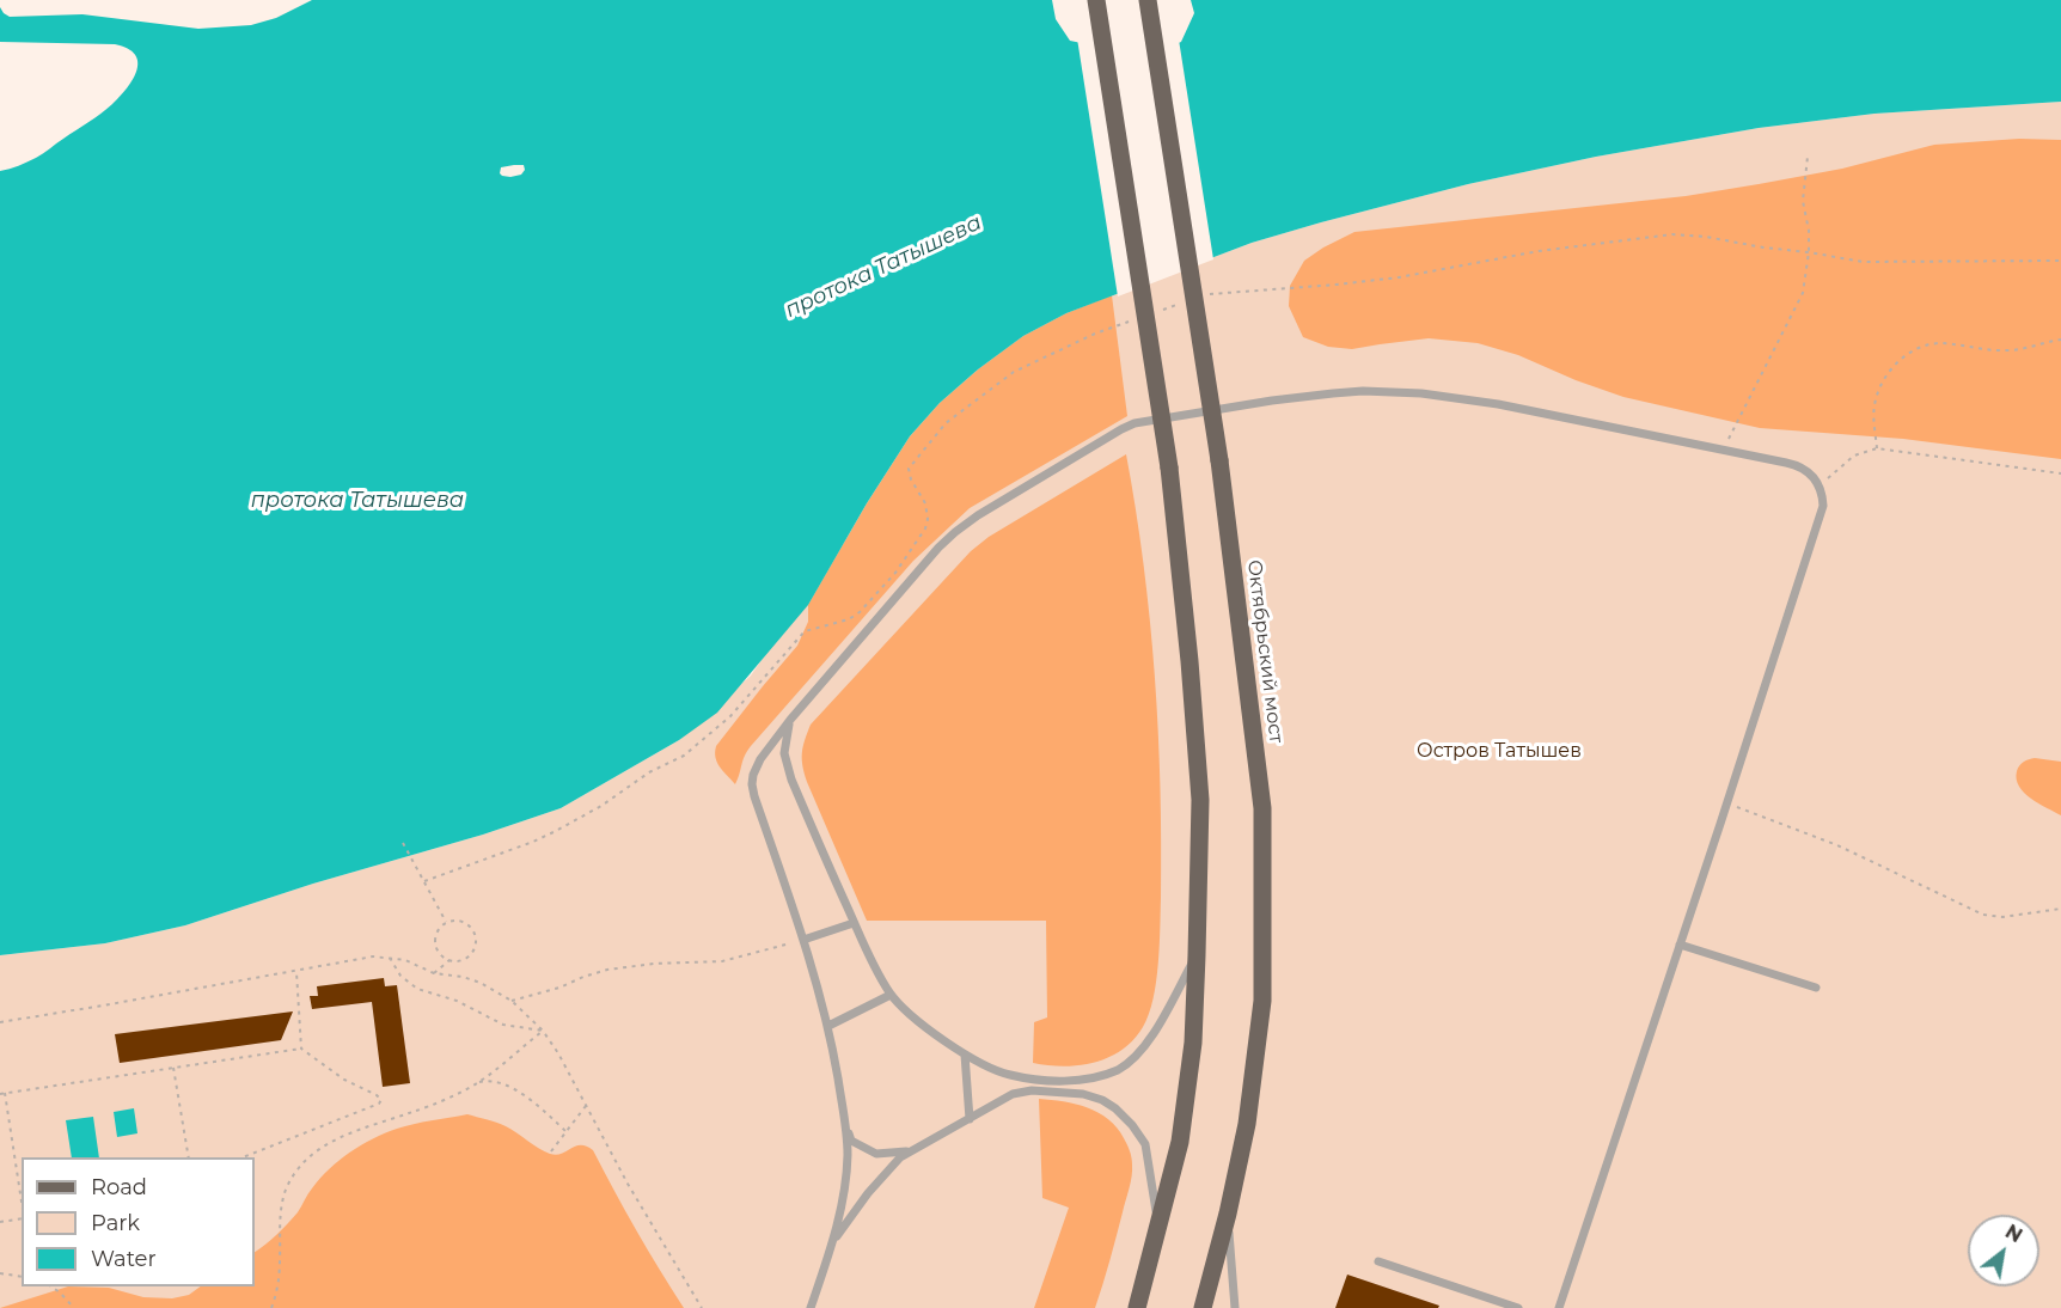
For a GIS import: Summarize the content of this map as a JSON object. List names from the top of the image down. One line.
{"streets":{"main road":["Октябрьский мост"]},"water":["протока Татышева"],"parks":["Остров Татышев"],"legend":["Road","Park","Water"],"north":"top right"}
